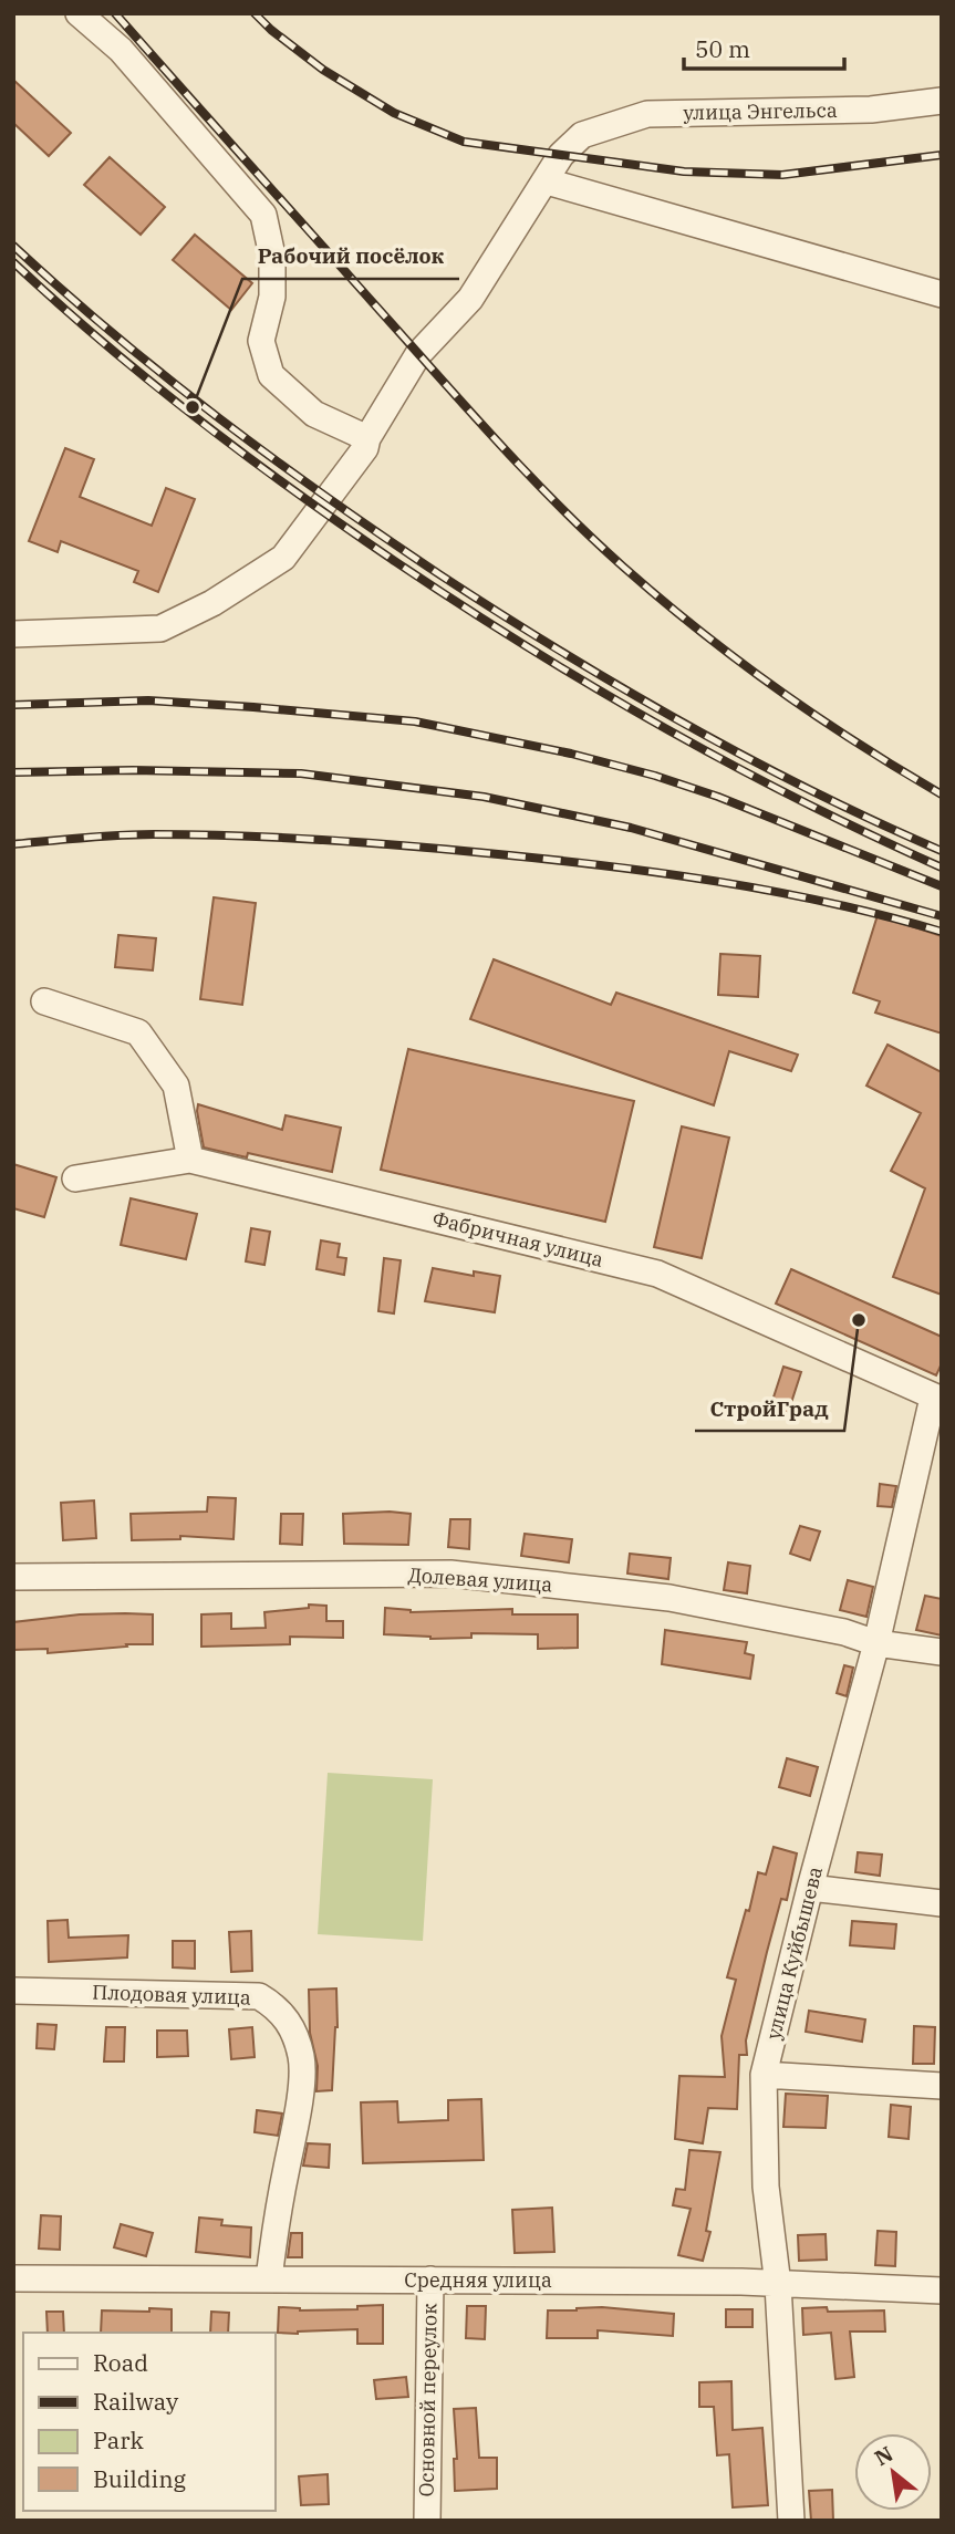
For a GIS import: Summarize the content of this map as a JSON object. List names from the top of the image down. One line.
{"streets":{"street":["улица Энгельса","Фабричная улица","Долевая улица","улица Куйбышева","Плодовая улица","Средняя улица","Основной переулок"]},"crossings":[["Фабричная улица","улица Куйбышева"],["Долевая улица","улица Куйбышева"],["улица Куйбышева","Средняя улица"],["Плодовая улица","Средняя улица"],["Средняя улица","Основной переулок"]],"places":["Рабочий посёлок","СтройГрад"],"legend":["Road","Railway","Park","Building"],"scale_bar":"50 m","north":"top left"}
